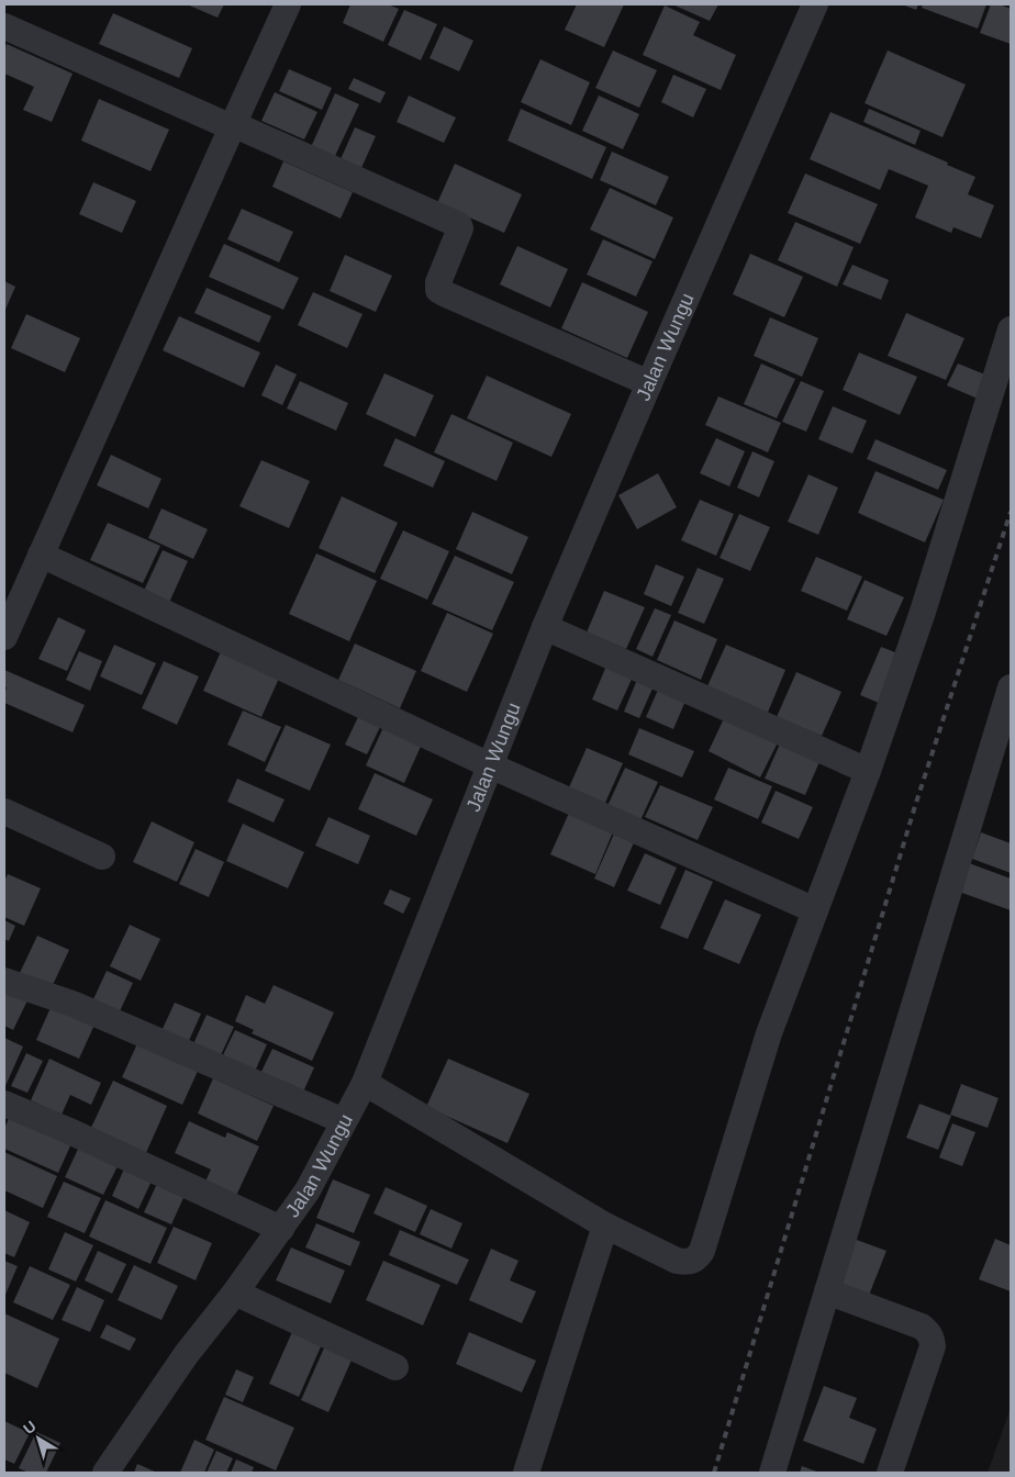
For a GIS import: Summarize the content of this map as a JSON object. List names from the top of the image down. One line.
{"streets":{"street":["Jalan Wungu"]},"north":"top left"}
